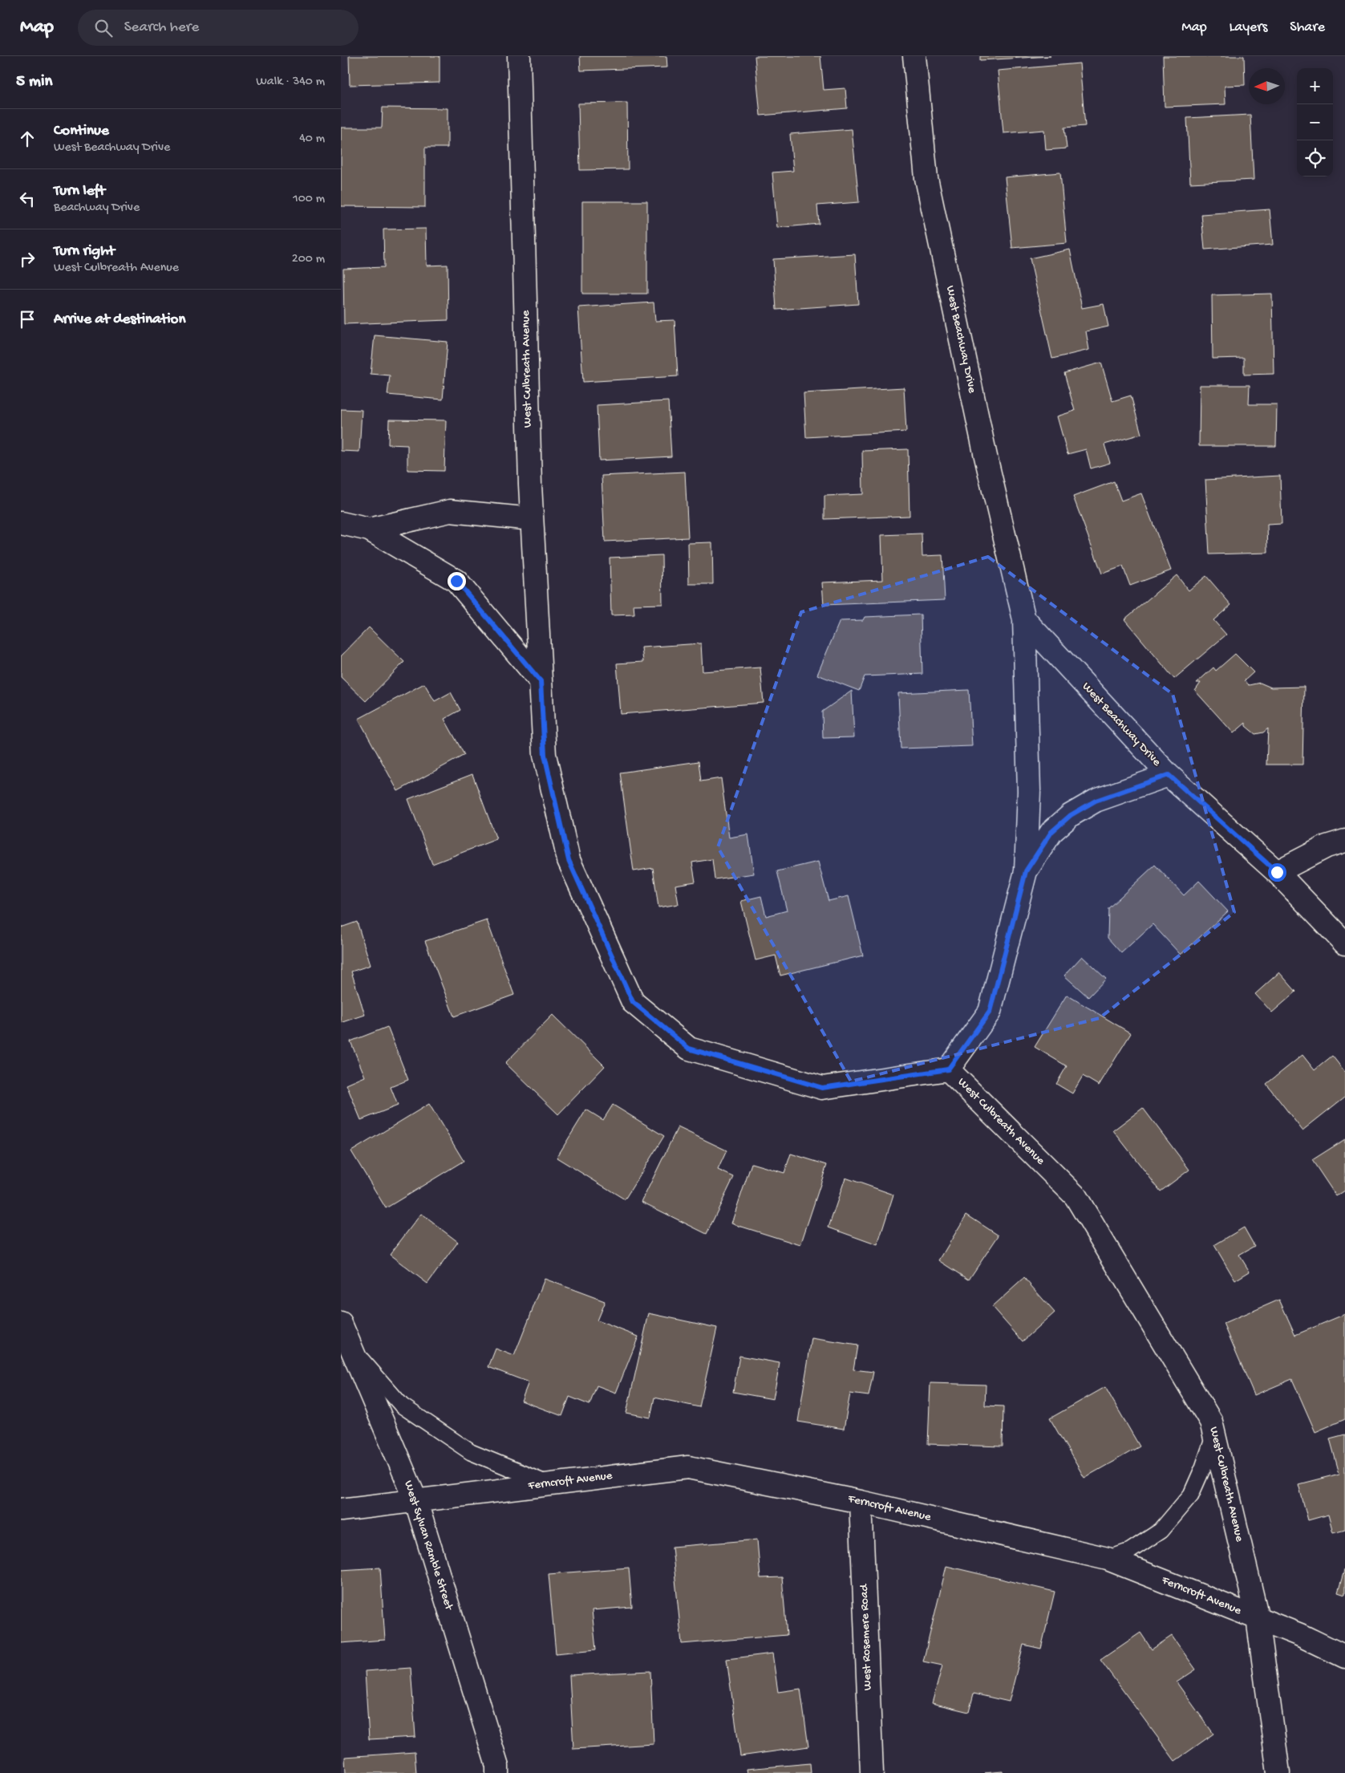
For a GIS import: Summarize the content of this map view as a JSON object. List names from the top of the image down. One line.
{"streets":{"street":["West Beachway Drive","West Culbreath Avenue","Ferncroft Avenue","West Sylvan Ramble Street","West Rosemere Road"]},"crossings":[["West Culbreath Avenue","Ferncroft Avenue"],["Ferncroft Avenue","West Sylvan Ramble Street"],["Ferncroft Avenue","West Rosemere Road"]],"north":"left","page":{"header":"Map","search":"Search here","nav":["Map","Layers","Share"],"heading":["5 min","Walk · 340 m"],"map_buttons":["+","−"],"list":[["Continue","West Beachway Drive","40 m"],["Turn left","Beachway Drive","100 m"],["Turn right","West Culbreath Avenue","200 m"],"Arrive at destination"]}}
